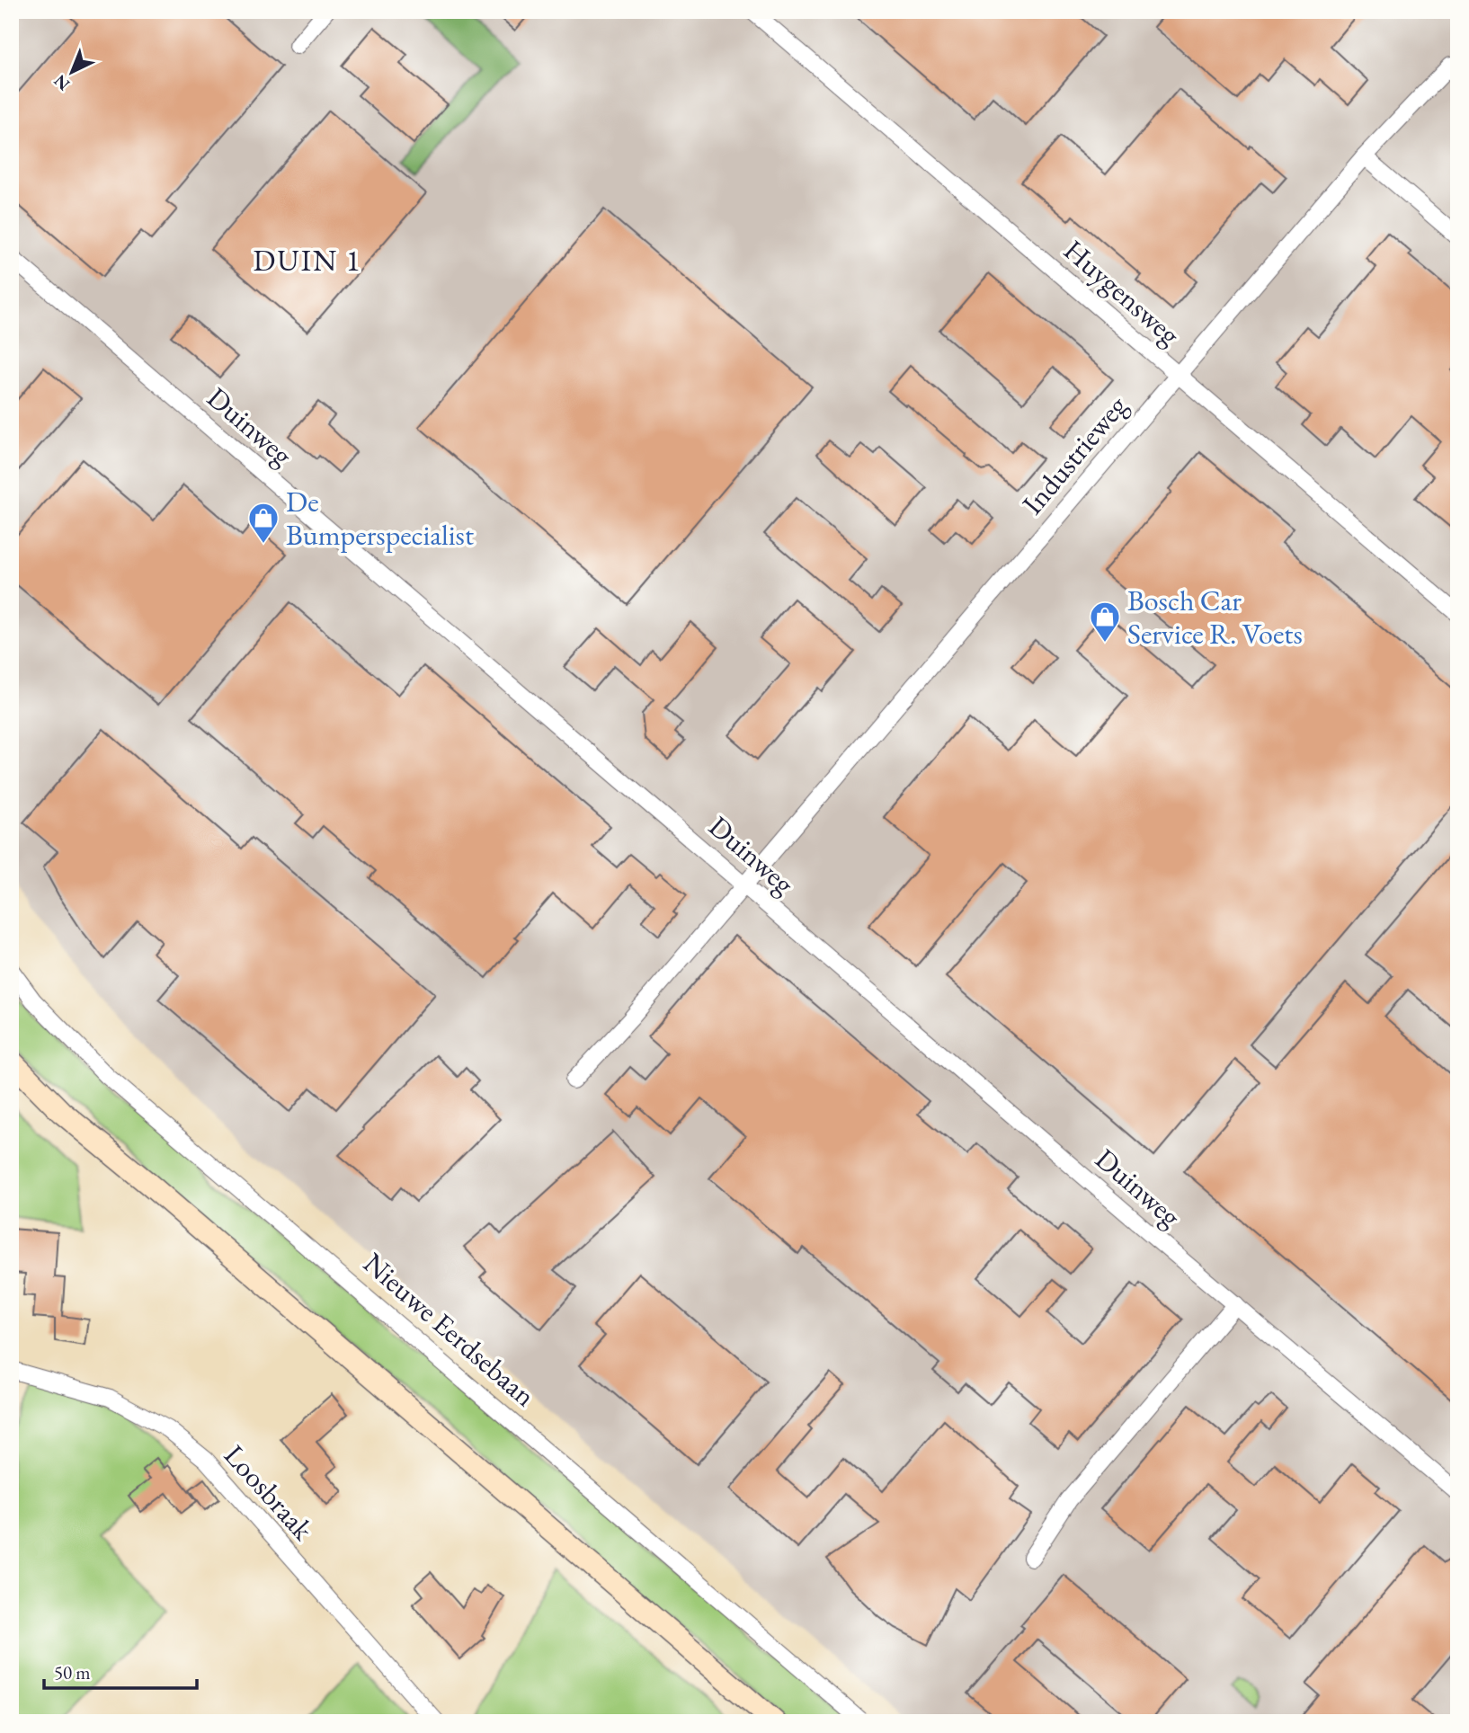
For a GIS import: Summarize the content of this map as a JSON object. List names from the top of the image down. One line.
{"streets":{"street":["Huygensweg","Duinweg","Industrieweg","Nieuwe Eerdsebaan","Loosbraak"]},"crossings":[["Huygensweg","Industrieweg"],["Duinweg","Industrieweg"]],"districts":["DUIN 1"],"places":{"shop":["De Bumperspecialist","Bosch Car Service R. Voets"]},"scale_bar":"50 m","north":"bottom left"}
